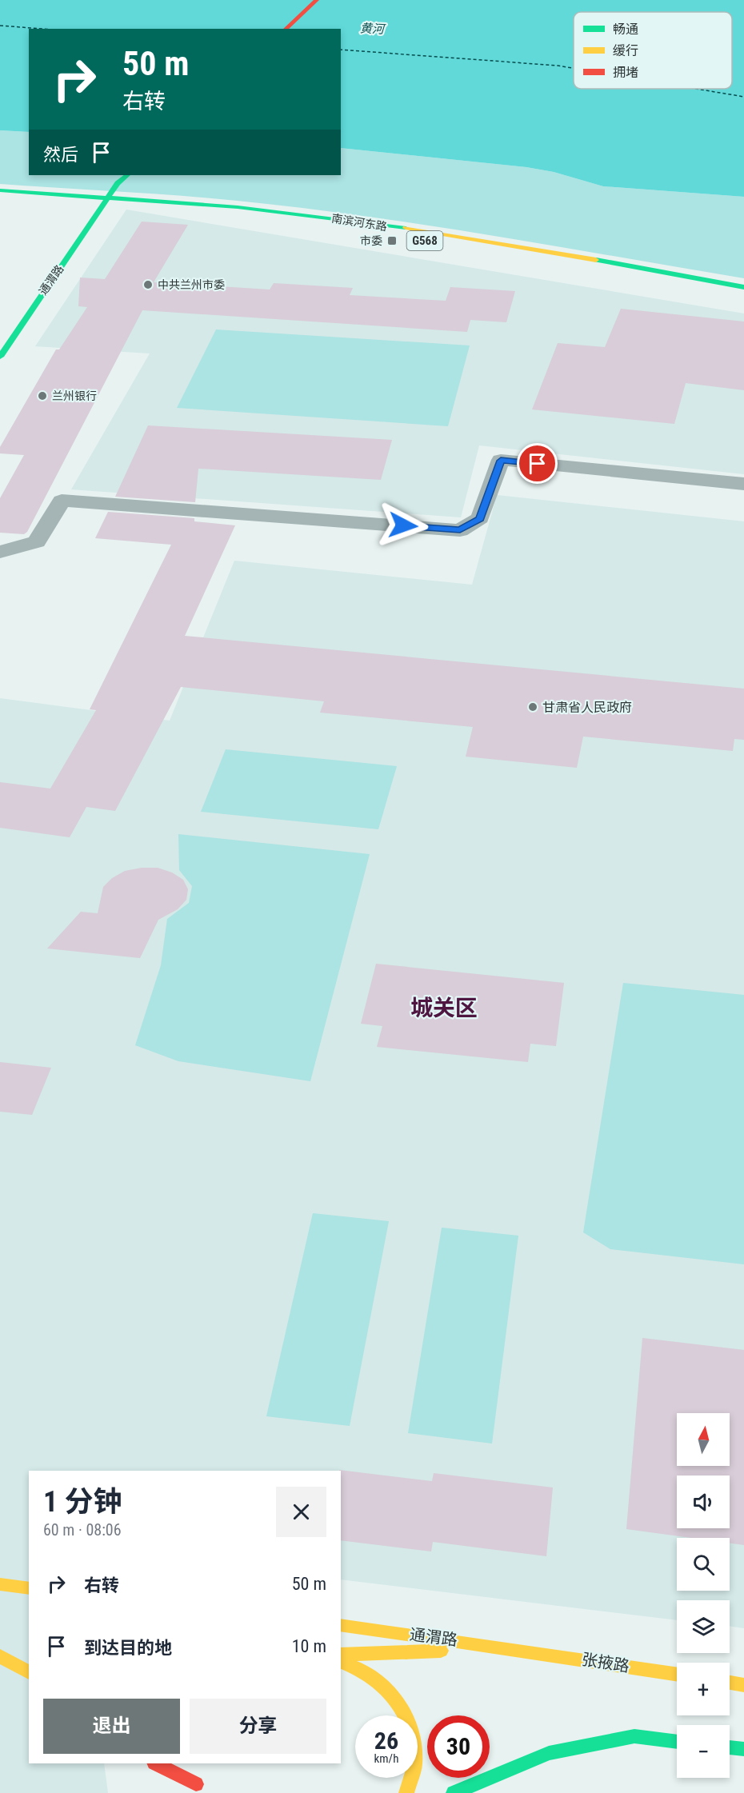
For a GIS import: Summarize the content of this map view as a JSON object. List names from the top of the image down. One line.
{"streets":{"main road":["南滨河东路","G568","通渭路","张掖路"]},"crossings":[["南滨河东路","通渭路"],["通渭路","张掖路"]],"districts":["城关区"],"water":["黄河"],"places":{"transit":["市委"],"other":["中共兰州市委","兰州银行","甘肃省人民政府"]},"legend":["畅通","缓行","拥堵"],"north":"top","page":{"turn":["50 m","右转"],"then":"然后","map_buttons":["+","−"],"heading":["1 分钟","60 m · 08:06"],"list":[{"name":"右转","value":"50 m"},{"name":"到达目的地","value":"10 m"}],"buttons":["退出","分享"],"speed":"26 km/h","limit":"30"}}
